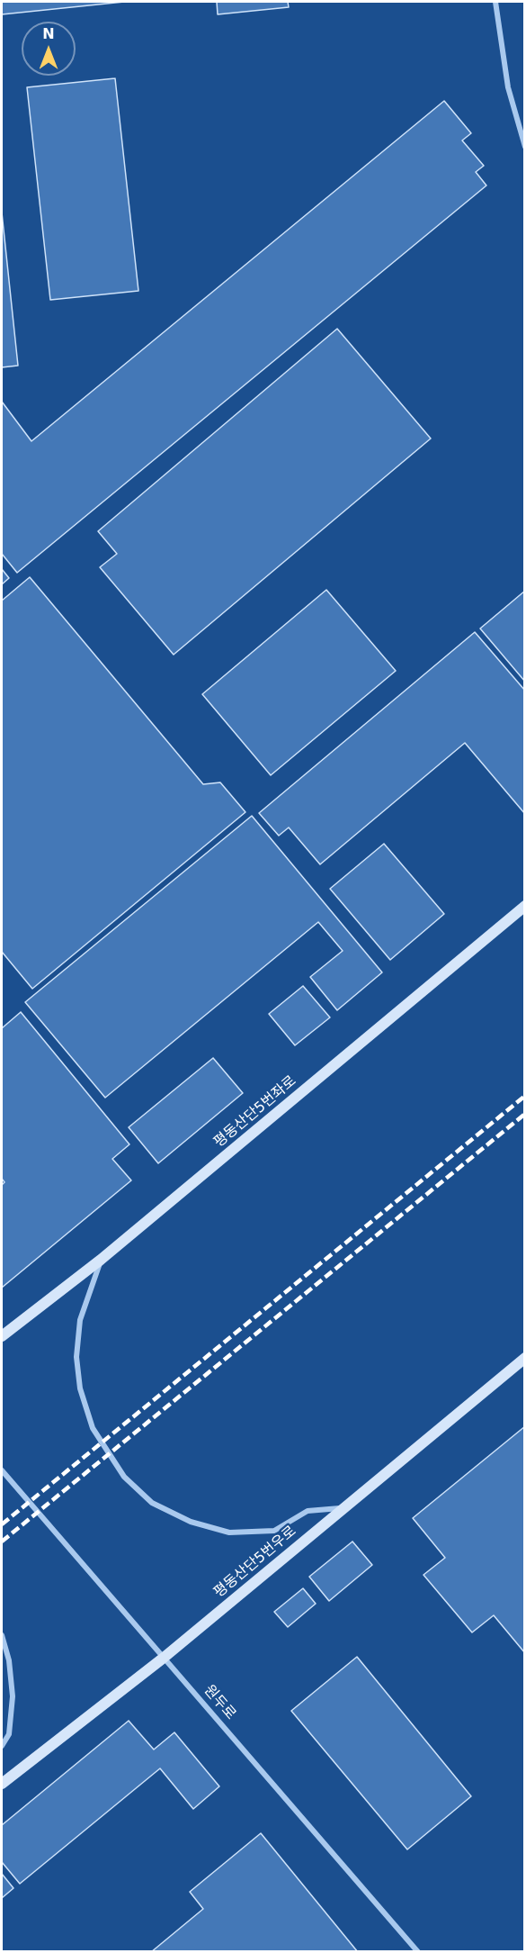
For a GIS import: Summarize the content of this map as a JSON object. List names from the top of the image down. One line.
{"streets":{"street":["평동산단5번좌로","평동산단5번우로","원두로"]},"crossings":[["평동산단5번우로","원두로"]],"north":"top"}
